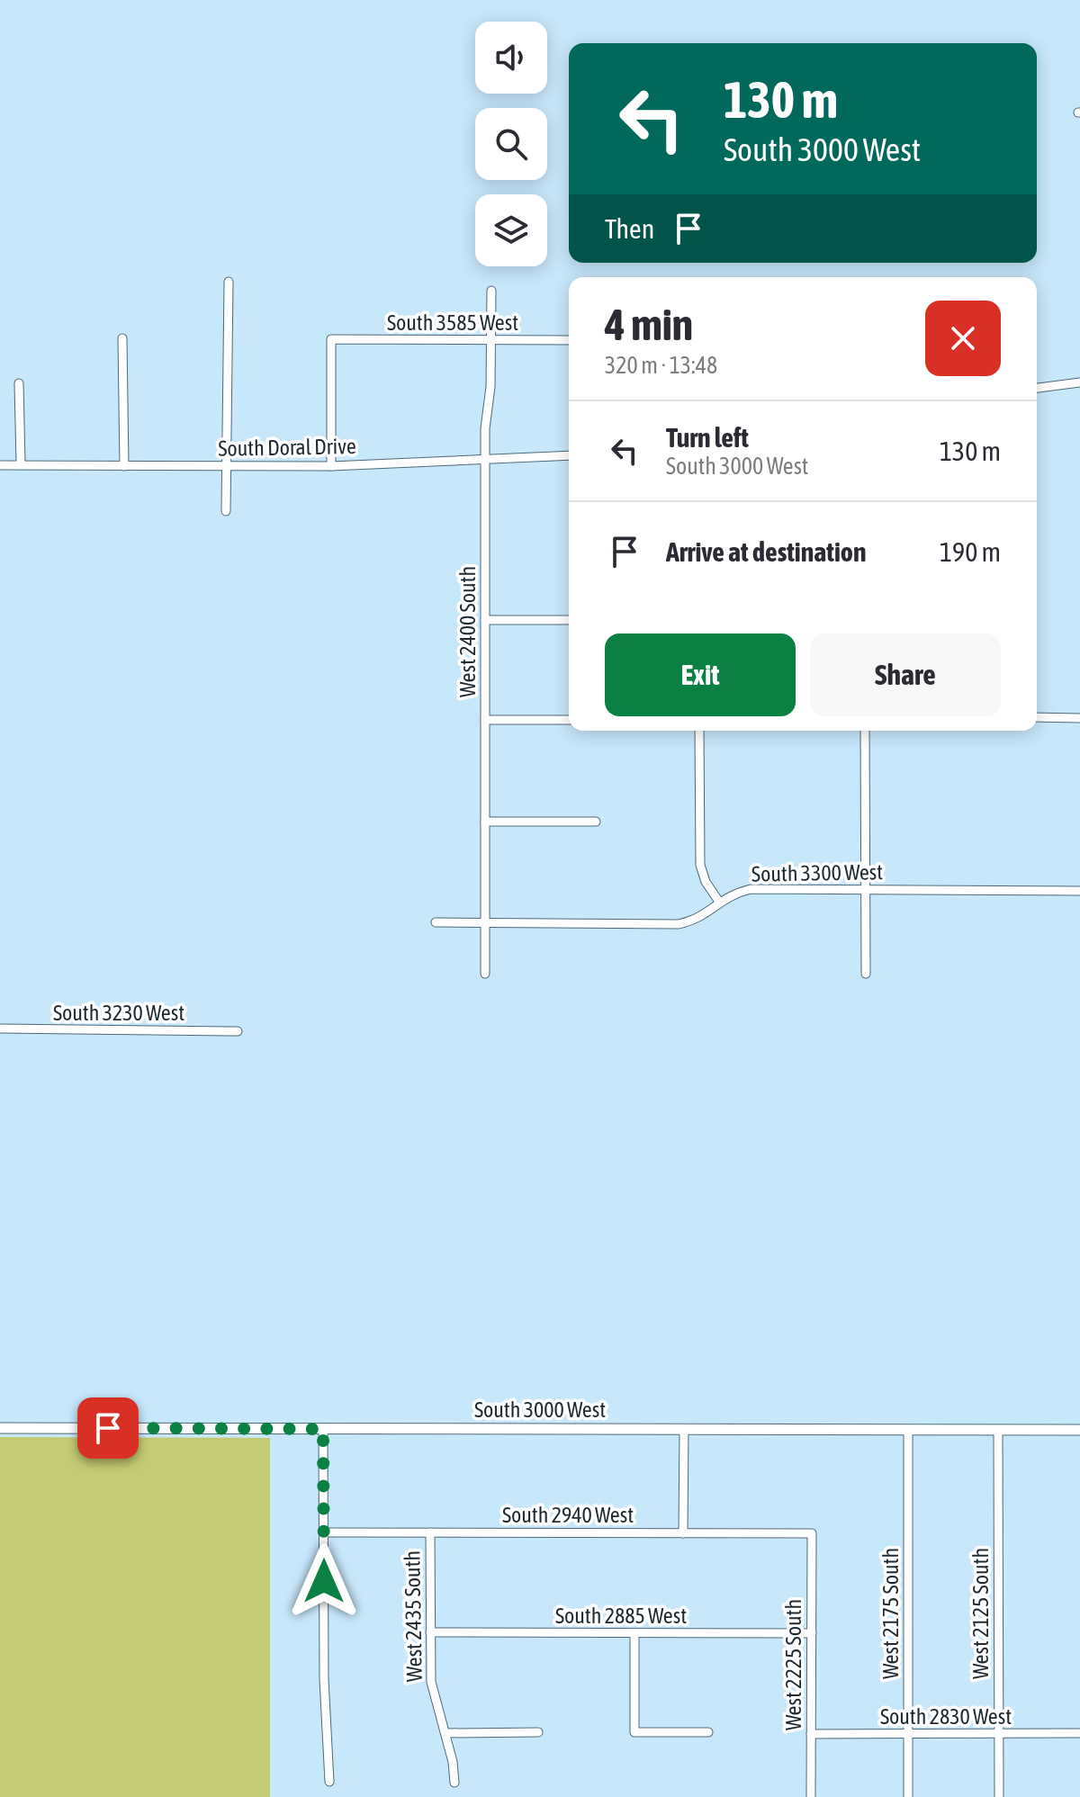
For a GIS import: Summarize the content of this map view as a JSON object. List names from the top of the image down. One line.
{"streets":{"street":["South 3585 West","South Doral Drive","West 2400 South","South 3300 West","South 3230 West","South 3000 West","South 2940 West","West 2175 South","West 2125 South","South 2885 West","West 2435 South","West 2225 South","South 2830 West"]},"crossings":[["South 3585 West","South Doral Drive"],["South 3585 West","West 2400 South"],["South Doral Drive","West 2400 South"],["West 2400 South","South 3300 West"],["South 3000 West","West 2175 South"],["South 3000 West","West 2125 South"],["South 2940 West","West 2435 South"],["South 2940 West","West 2225 South"],["West 2175 South","South 2830 West"],["West 2125 South","South 2830 West"],["South 2885 West","West 2435 South"],["South 2885 West","West 2225 South"],["West 2225 South","South 2830 West"]],"page":{"turn":["130 m","South 3000 West"],"then":"Then","heading":["4 min","320 m · 13:48"],"list":[{"name":"Turn left","note":"South 3000 West","value":"130 m"},{"name":"Arrive at destination","value":"190 m"}],"buttons":["Exit","Share"]}}
